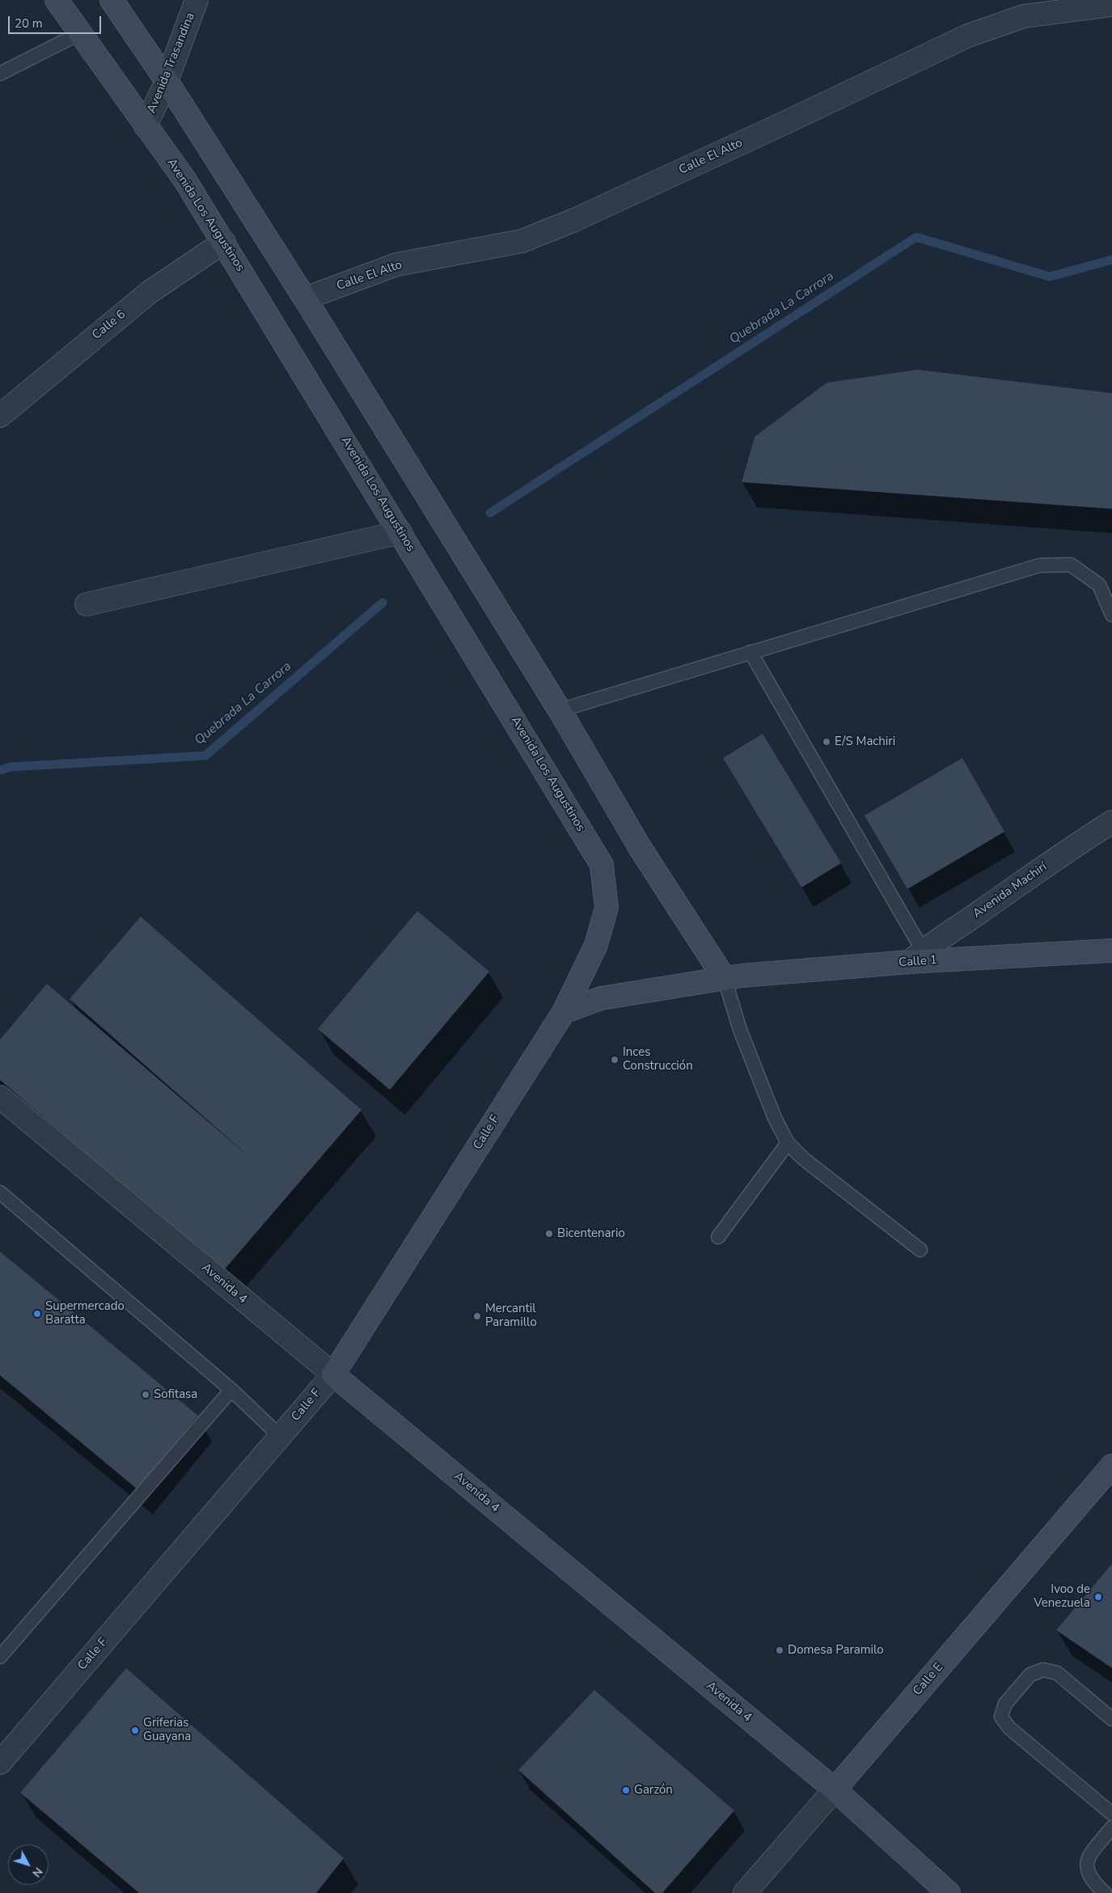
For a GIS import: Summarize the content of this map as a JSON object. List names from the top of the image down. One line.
{"streets":{"main road":["Avenida Los Augustinos","Calle 1","Calle F","Avenida 4","Calle E"],"street":["Avenida Trasandina","Calle El Alto","Calle 6","Avenida Machirí"]},"crossings":[["Avenida Trasandina","Avenida Los Augustinos"],["Avenida Los Augustinos","Calle 6"],["Avenida Los Augustinos","Calle 1"],["Avenida Los Augustinos","Calle F"],["Avenida Machirí","Calle 1"],["Calle 1","Calle F"],["Calle F","Avenida 4"],["Avenida 4","Calle E"]],"water":["Quebrada La Carrora"],"places":["E/S Machiri","Inces Construcción","Bicentenario","Supermercado Baratta","Mercantil Paramillo","Sofitasa","Ivoo de Venezuela","Domesa Paramilo","Griferias Guayana","Garzón"],"scale_bar":"20 m","north":"bottom right"}
